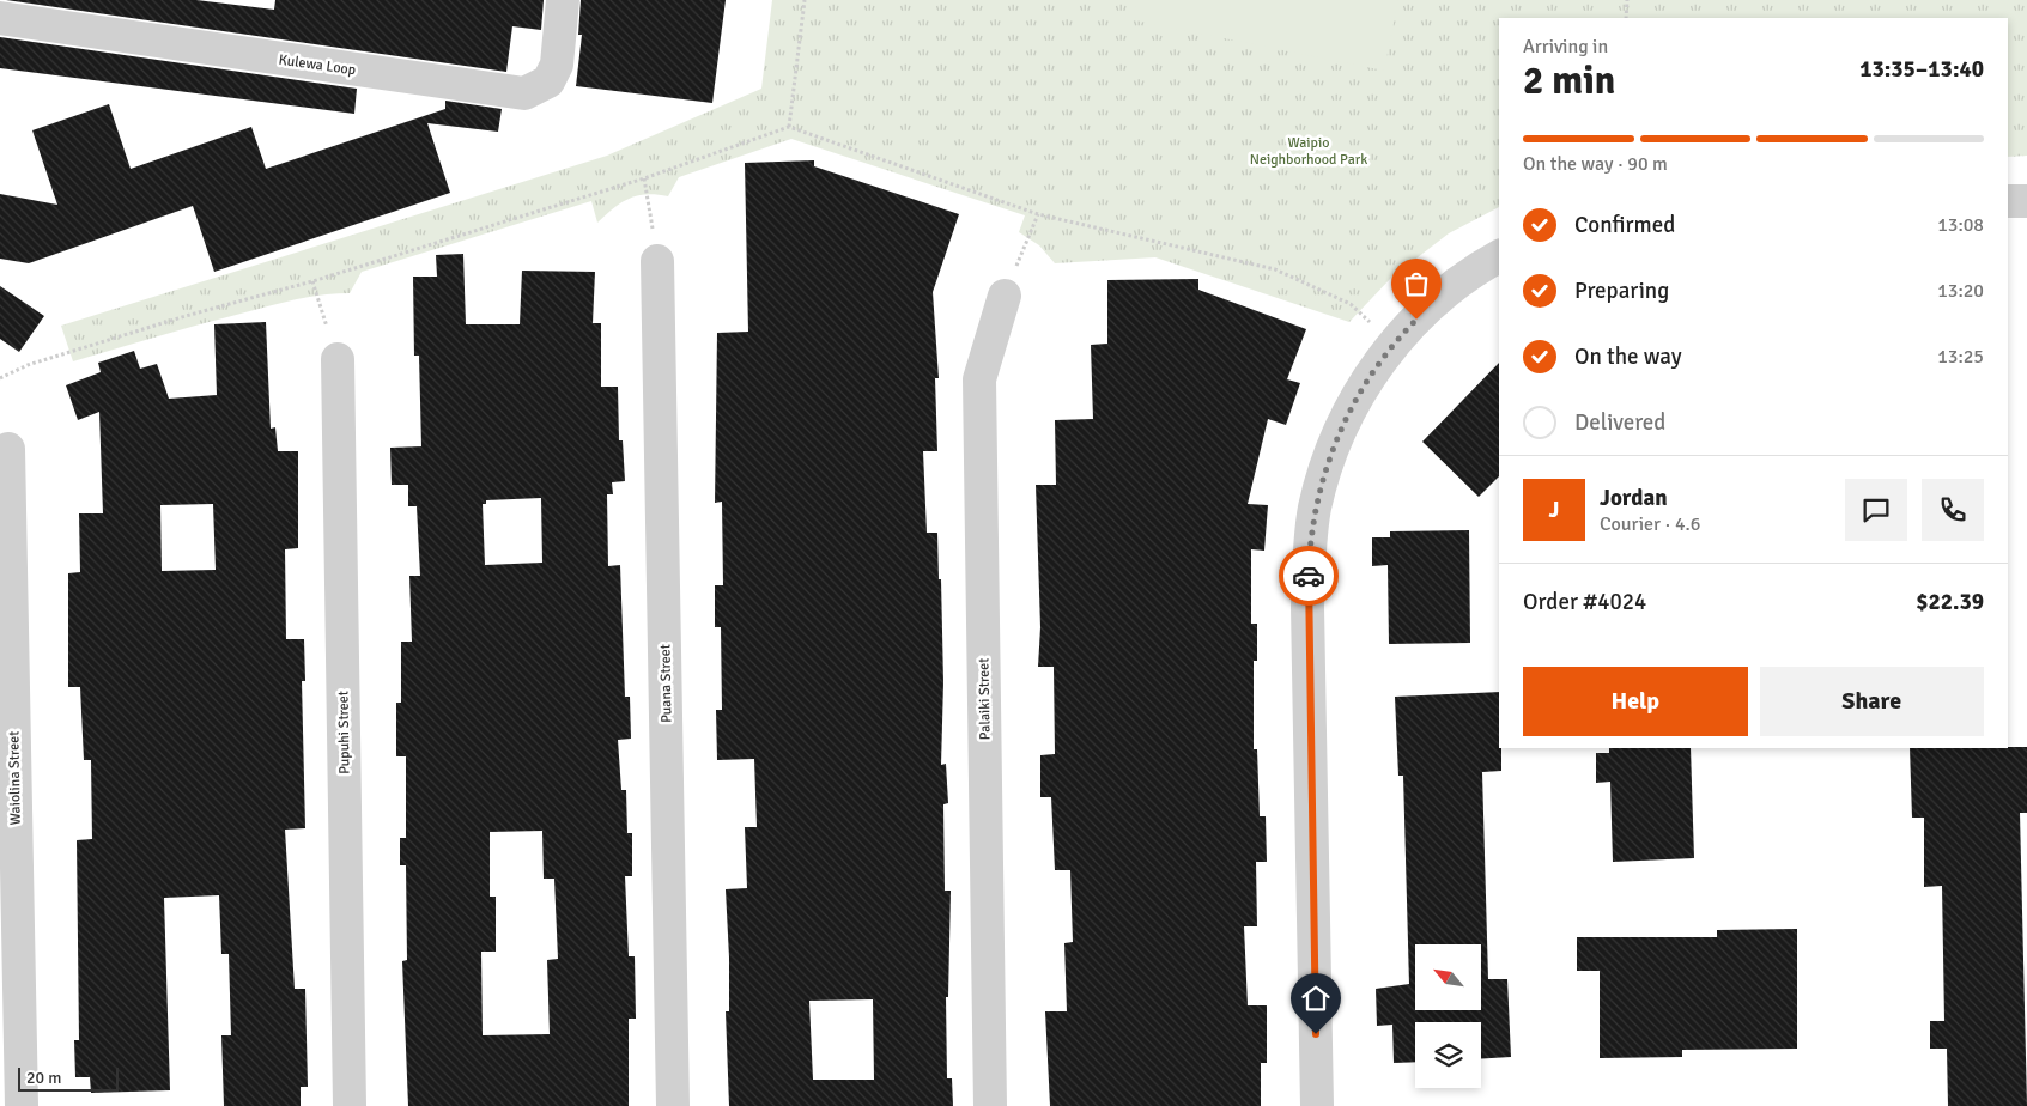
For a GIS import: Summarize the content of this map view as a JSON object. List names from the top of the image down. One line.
{"streets":{"street":["Kulewa Loop","Puana Street","Palaiki Street","Pupuhi Street","Waiolina Street"]},"parks":["Waipio Neighborhood Park"],"scale_bar":"20 m","north":"top left","page":{"heading":["2 min","Arriving in","13:35–13:40"],"panel":["Jordan","Courier · 4.6","Order #4024","$22.39"],"bar":"On the way · 90 m","list":[["Confirmed","13:08"],["Preparing","13:20"],["On the way","13:25"],"Delivered"],"round":"J","buttons":["Help","Share"],"scale":"20 m"}}
